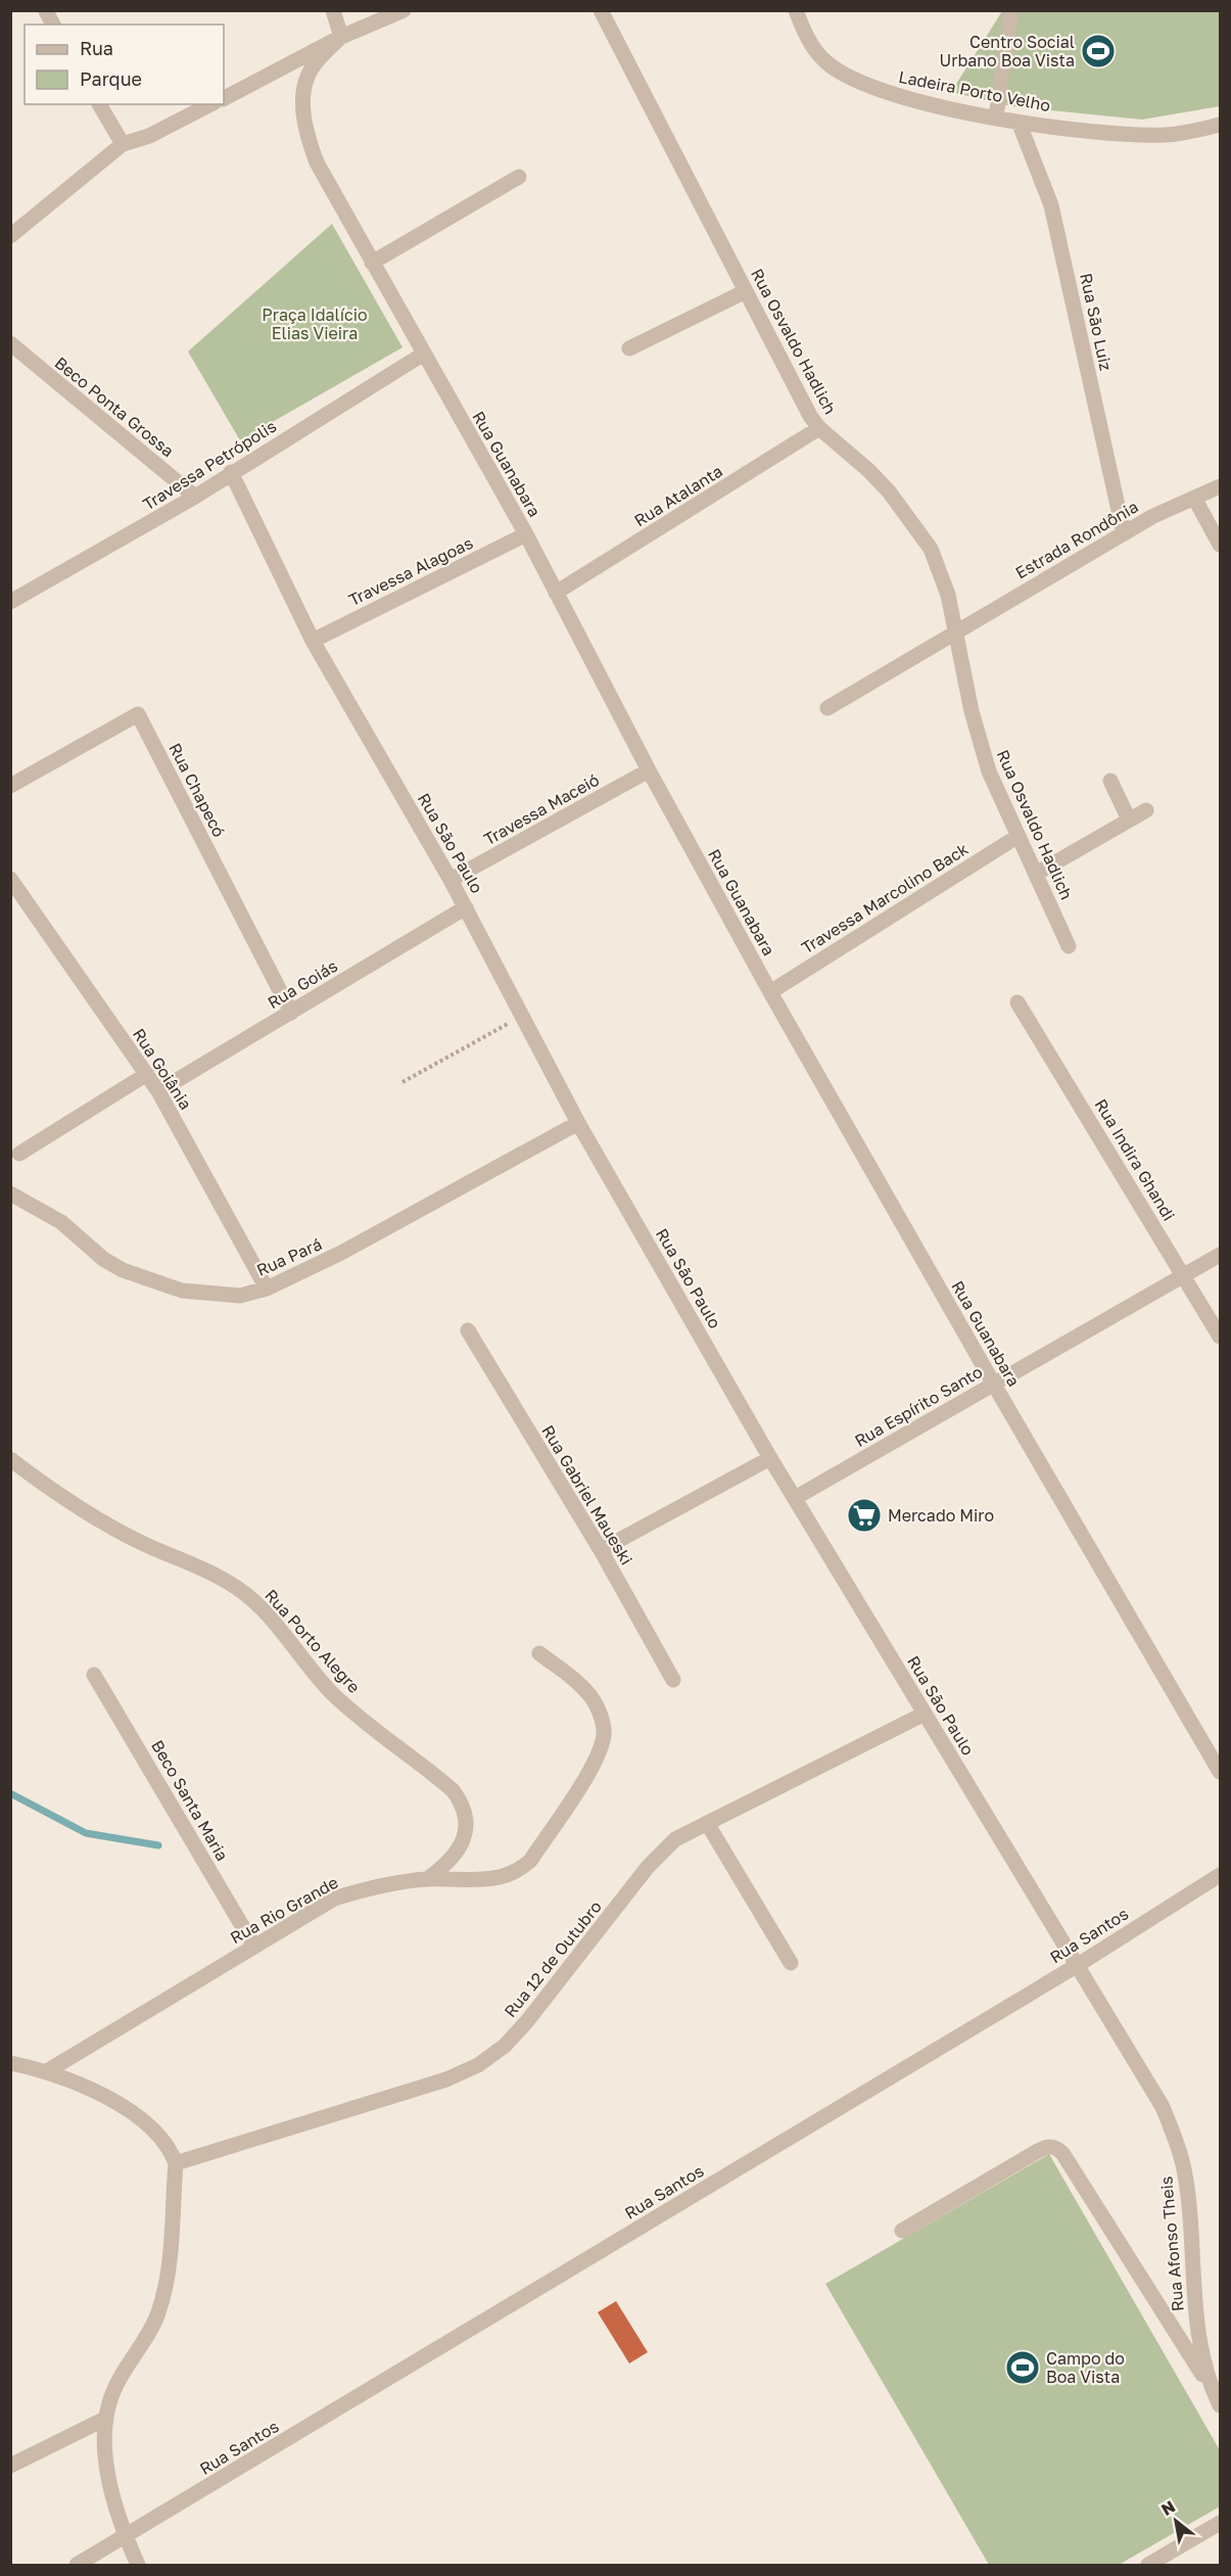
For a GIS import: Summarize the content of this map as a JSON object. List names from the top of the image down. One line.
{"streets":{"street":["Ladeira Porto Velho","Rua São Luiz","Rua Osvaldo Hadlich","Beco Ponta Grossa","Rua Guanabara","Travessa Petrópolis","Rua Atalanta","Estrada Rondônia","Travessa Alagoas","Rua Chapecó","Travessa Maceió","Rua São Paulo","Travessa Marcolino Back","Rua Goiás","Rua Goiânia","Rua Indira Ghandi","Rua Pará","Rua Espírito Santo","Rua Gabriel Maueski","Rua Porto Alegre","Beco Santa Maria","Rua Rio Grande","Rua Santos","Rua 12 de Outubro","Rua Afonso Theis"]},"crossings":[["Ladeira Porto Velho","Rua São Luiz"],["Rua São Luiz","Estrada Rondônia"],["Rua Osvaldo Hadlich","Rua Atalanta"],["Rua Osvaldo Hadlich","Estrada Rondônia"],["Rua Osvaldo Hadlich","Travessa Marcolino Back"],["Beco Ponta Grossa","Travessa Petrópolis"],["Rua Guanabara","Travessa Petrópolis"],["Rua Guanabara","Rua Atalanta"],["Rua Guanabara","Travessa Alagoas"],["Rua Guanabara","Travessa Maceió"],["Rua Guanabara","Travessa Marcolino Back"],["Rua Guanabara","Rua Espírito Santo"],["Travessa Petrópolis","Rua São Paulo"],["Travessa Alagoas","Rua São Paulo"],["Rua Chapecó","Rua Goiás"],["Travessa Maceió","Rua São Paulo"],["Rua São Paulo","Rua Goiás"],["Rua São Paulo","Rua Pará"],["Rua São Paulo","Rua Espírito Santo"],["Rua São Paulo","Rua Santos"],["Rua São Paulo","Rua 12 de Outubro"],["Rua São Paulo","Rua Afonso Theis"],["Rua Goiás","Rua Goiânia"],["Rua Goiânia","Rua Pará"],["Rua Indira Ghandi","Rua Espírito Santo"],["Rua Porto Alegre","Rua Rio Grande"],["Beco Santa Maria","Rua Rio Grande"]],"parks":["Praça Idalício Elias Vieira"],"places":{"sports":["Centro Social Urbano Boa Vista","Campo do Boa Vista"],"supermarket":["Mercado Miro"]},"legend":["Rua","Parque"],"north":"top left"}
